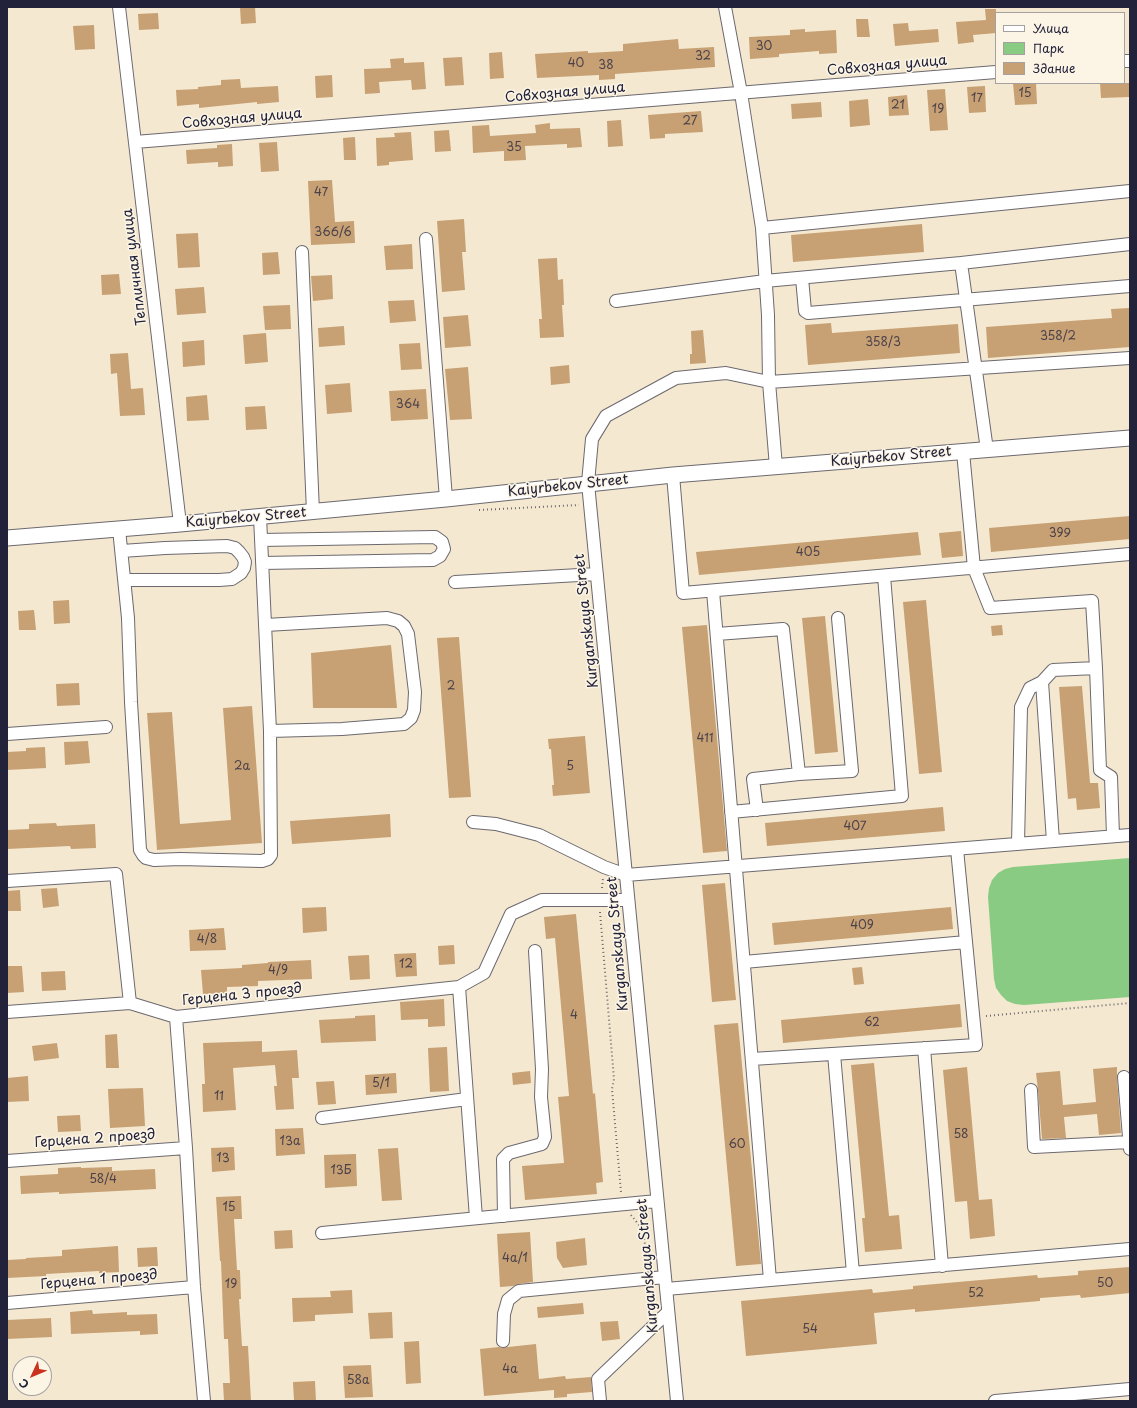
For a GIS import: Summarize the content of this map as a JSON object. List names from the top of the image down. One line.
{"streets":{"main road":["Kaiyrbekov Street"],"street":["Совхозная улица","Тепличная улица","Kurganskaya Street","Герцена 3 проезд","Герцена 2 проезд","Герцена 1 проезд"]},"crossings":[["Совхозная улица","Тепличная улица"],["Тепличная улица","Kaiyrbekov Street"],["Kaiyrbekov Street","Kurganskaya Street"]],"house_numbers":["30","32","40","38","15","17","21","19","27","35","47","366/6","358/2","358/3","364","399","405","2","411","2а","5","407","409","4/8","12","4/9","4","62","5/1","11","58","13а","60","13","13Б","58/4","15","4а/1","50","19","52","54","4а","58а"],"legend":["Улица","Парк","Здание"],"north":"bottom left"}
